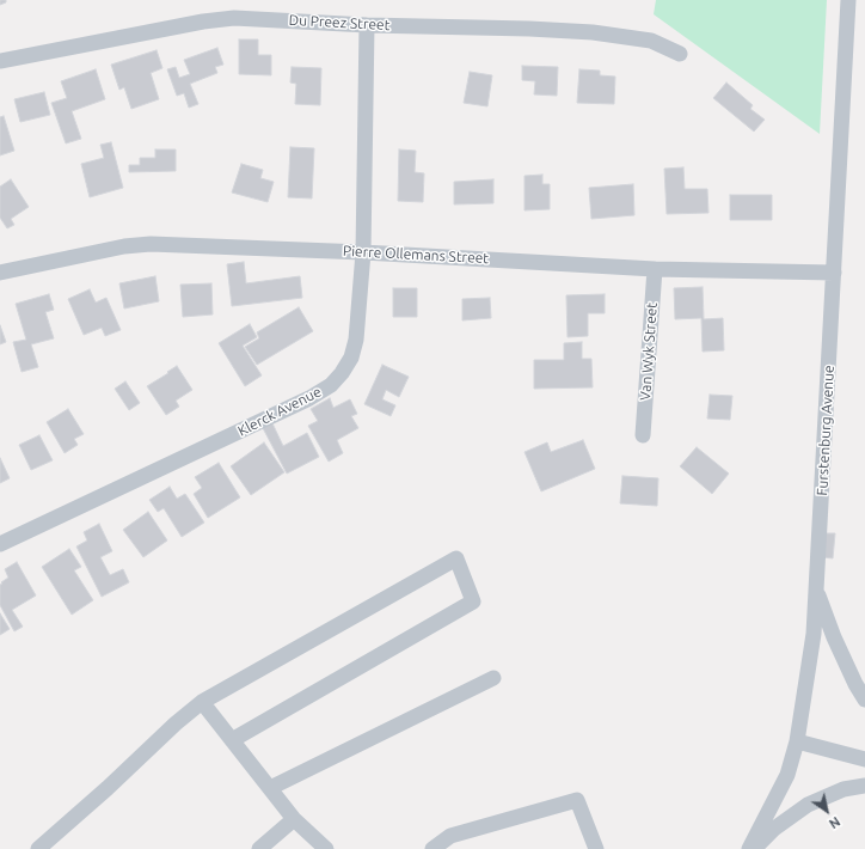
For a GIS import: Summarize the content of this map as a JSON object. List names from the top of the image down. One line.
{"streets":{"street":["Du Preez Street","Pierre Ollemans Street","Van Wyk Street","Klerck Avenue","Furstenburg Avenue"]},"crossings":[["Du Preez Street","Klerck Avenue"],["Pierre Ollemans Street","Van Wyk Street"],["Pierre Ollemans Street","Klerck Avenue"],["Pierre Ollemans Street","Furstenburg Avenue"]],"north":"bottom right"}
